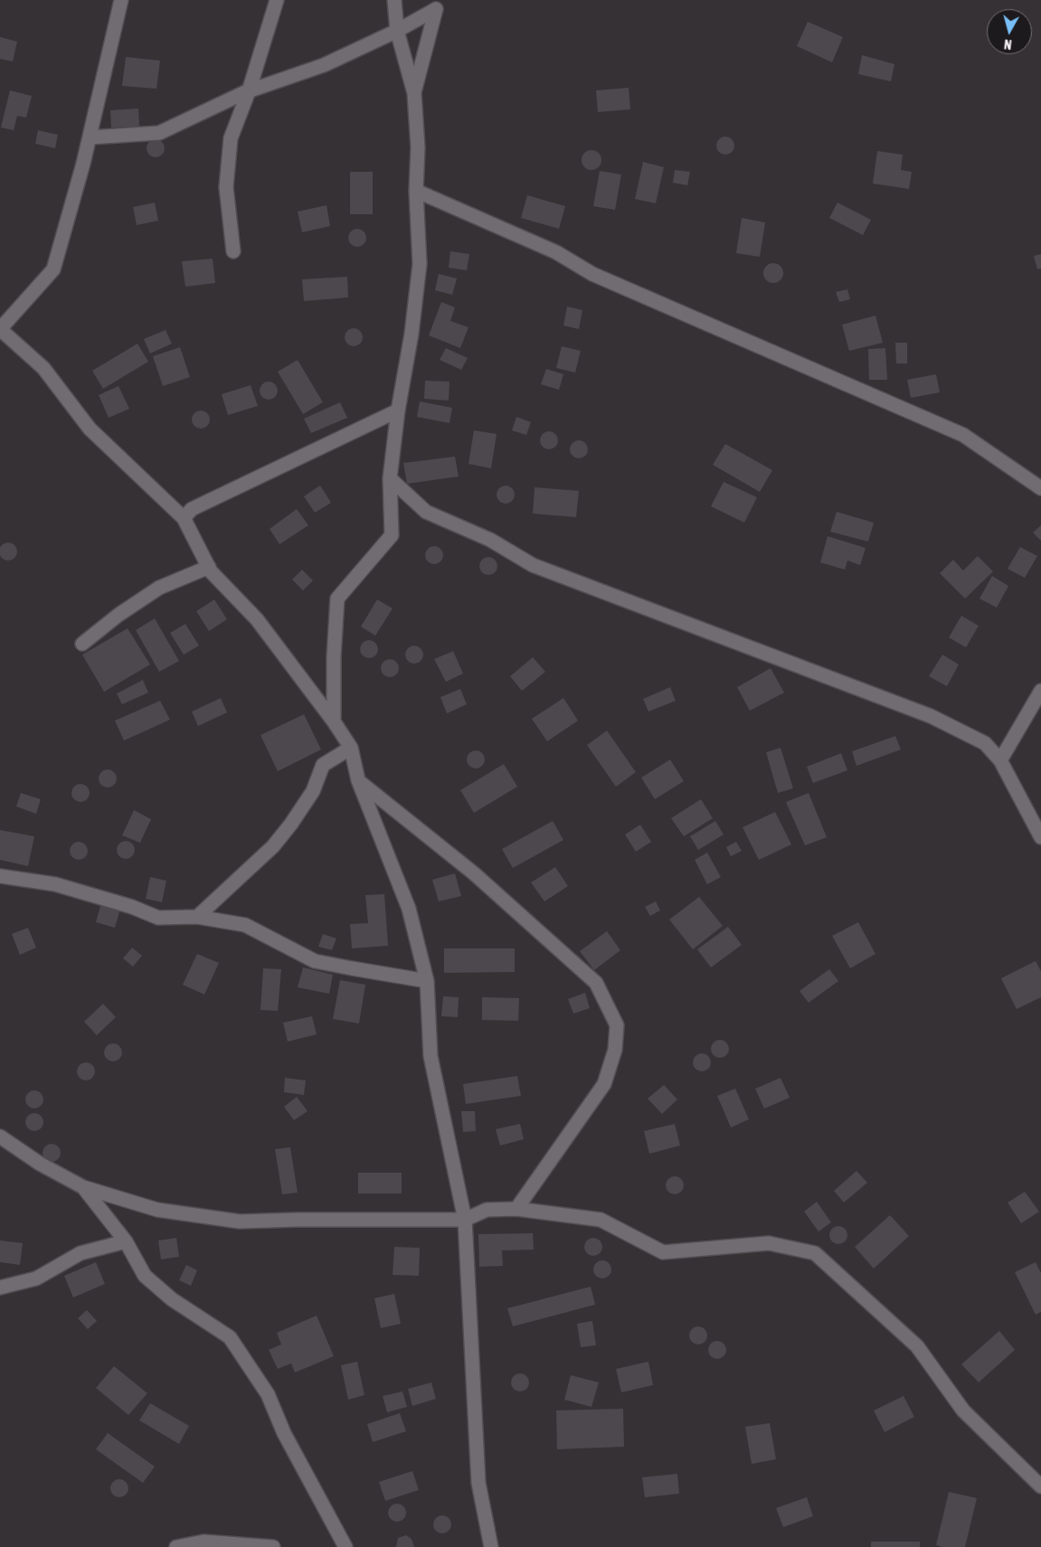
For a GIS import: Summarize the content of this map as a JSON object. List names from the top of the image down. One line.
{"north":"bottom"}
